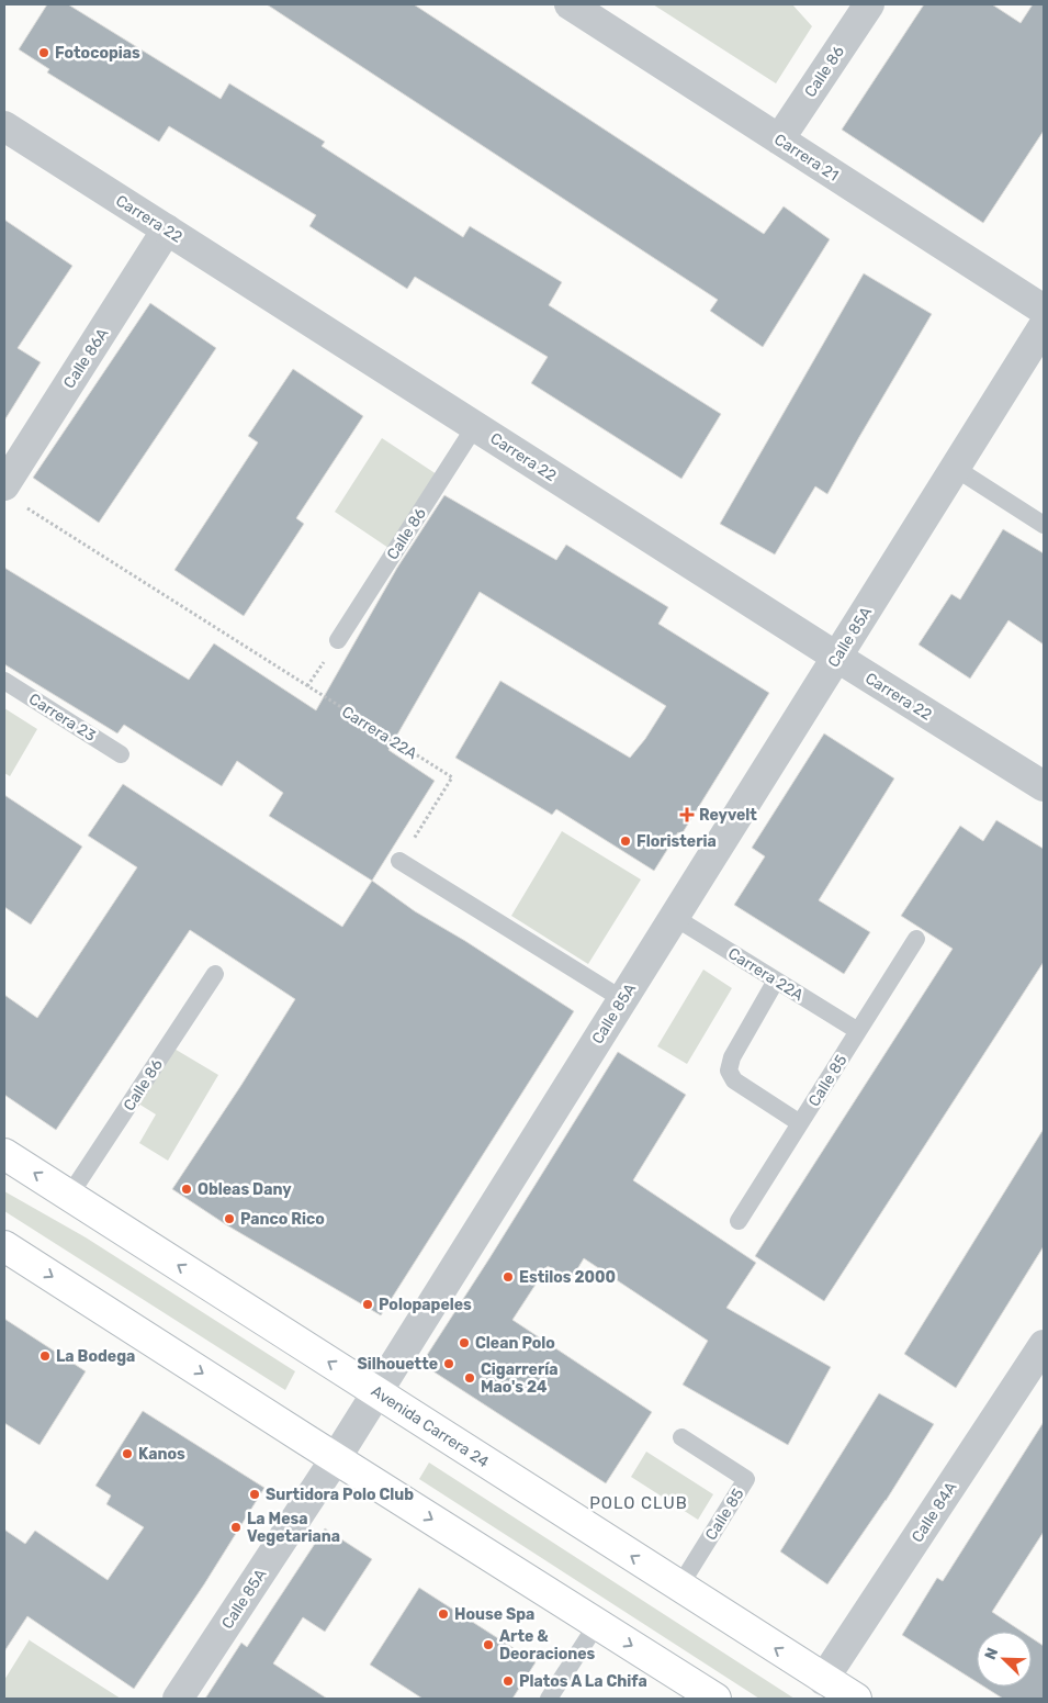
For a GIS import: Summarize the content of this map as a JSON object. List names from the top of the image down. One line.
{"streets":{"main road":["Avenida Carrera 24"],"street":["Calle 86","Carrera 21","Carrera 22","Calle 86A","Calle 85A","Calle 84A"],"lane":["Carrera 23","Carrera 22A","Calle 85"]},"crossings":[["Calle 86","Carrera 21"],["Calle 86","Carrera 22"],["Calle 86","Avenida Carrera 24"],["Carrera 22","Calle 86A"],["Carrera 22","Calle 85A"],["Calle 86A","Carrera 22A"],["Calle 85A","Carrera 22A"],["Calle 85A","Avenida Carrera 24"],["Carrera 22A","Calle 85"],["Calle 85","Avenida Carrera 24"],["Avenida Carrera 24","Calle 84A"]],"districts":["POLO CLUB"],"places":{"other":["Fotocopias","Floristeria","Obleas Dany","Panco Rico","Estilos 2000","Polopapeles","Clean Polo","La Bodega","Silhouette","Cigarrería Mao's 24","Kanos","Surtidora Polo Club","La Mesa Vegetariana","House Spa","Arte & Deoraciones","Platos A La Chifa"],"health":["Reyvelt"]},"north":"top left"}
